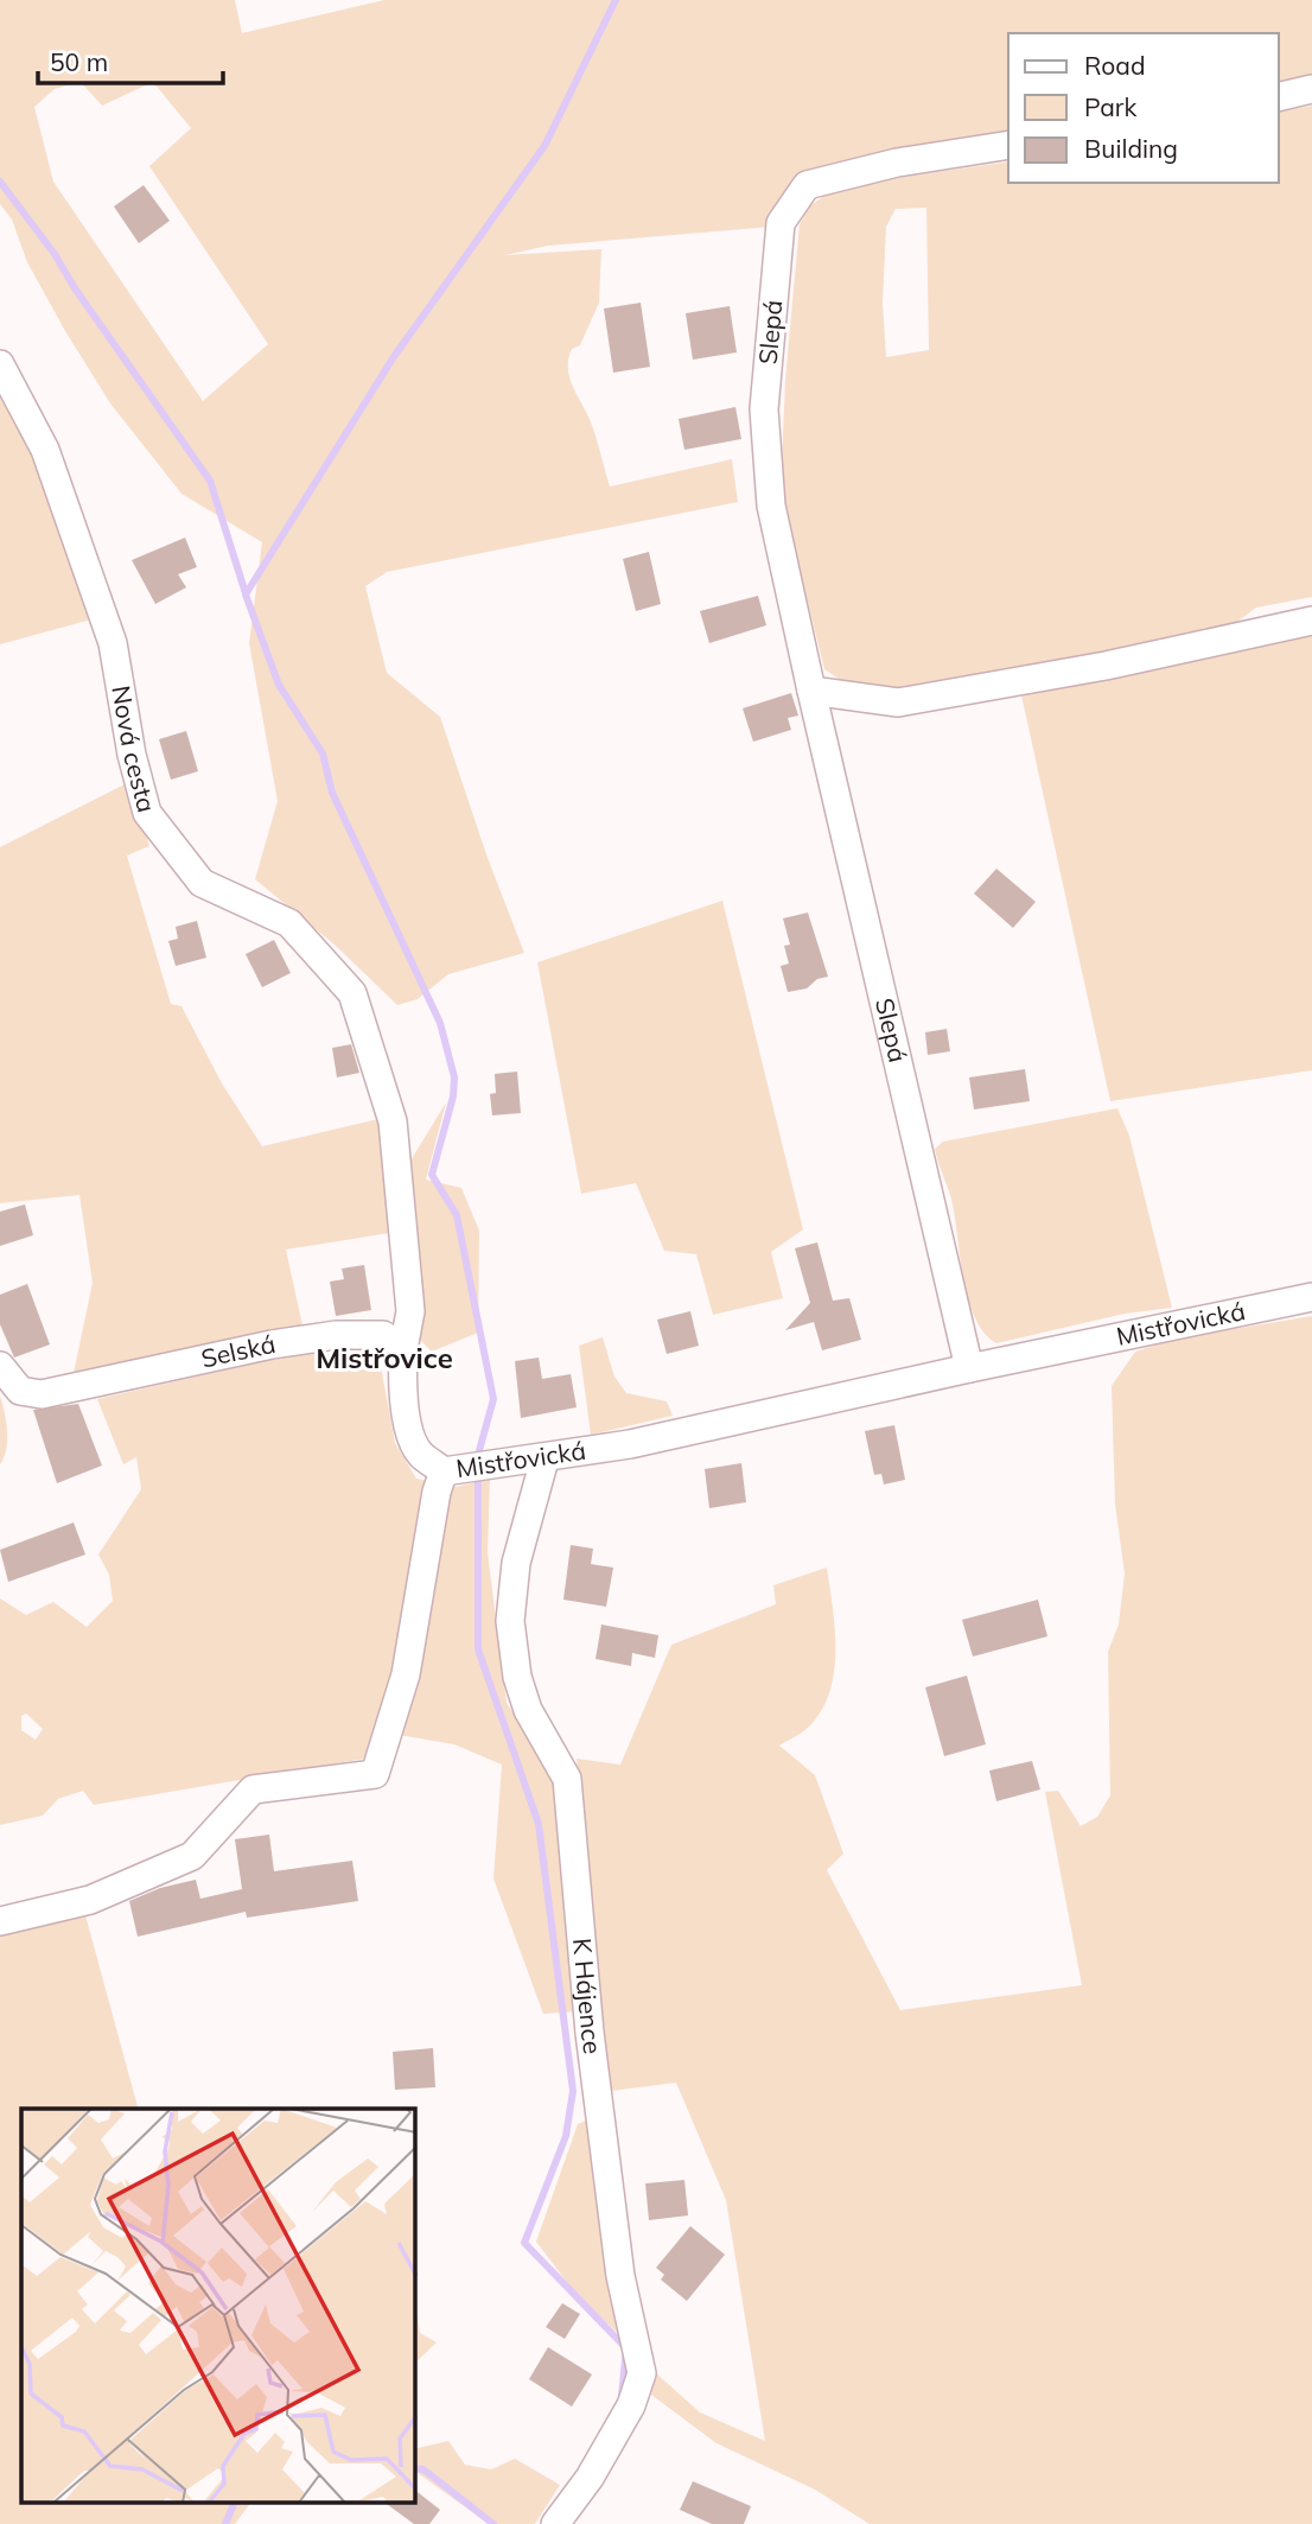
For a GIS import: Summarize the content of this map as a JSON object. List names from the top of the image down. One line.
{"streets":{"street":["Slepá","Nová cesta","Mistřovická","Selská","K Hájence"]},"crossings":[["Slepá","Mistřovická"],["Nová cesta","Selská"],["Mistřovická","K Hájence"]],"districts":["Mistřovice"],"legend":["Road","Park","Building"],"scale_bar":"50 m"}
